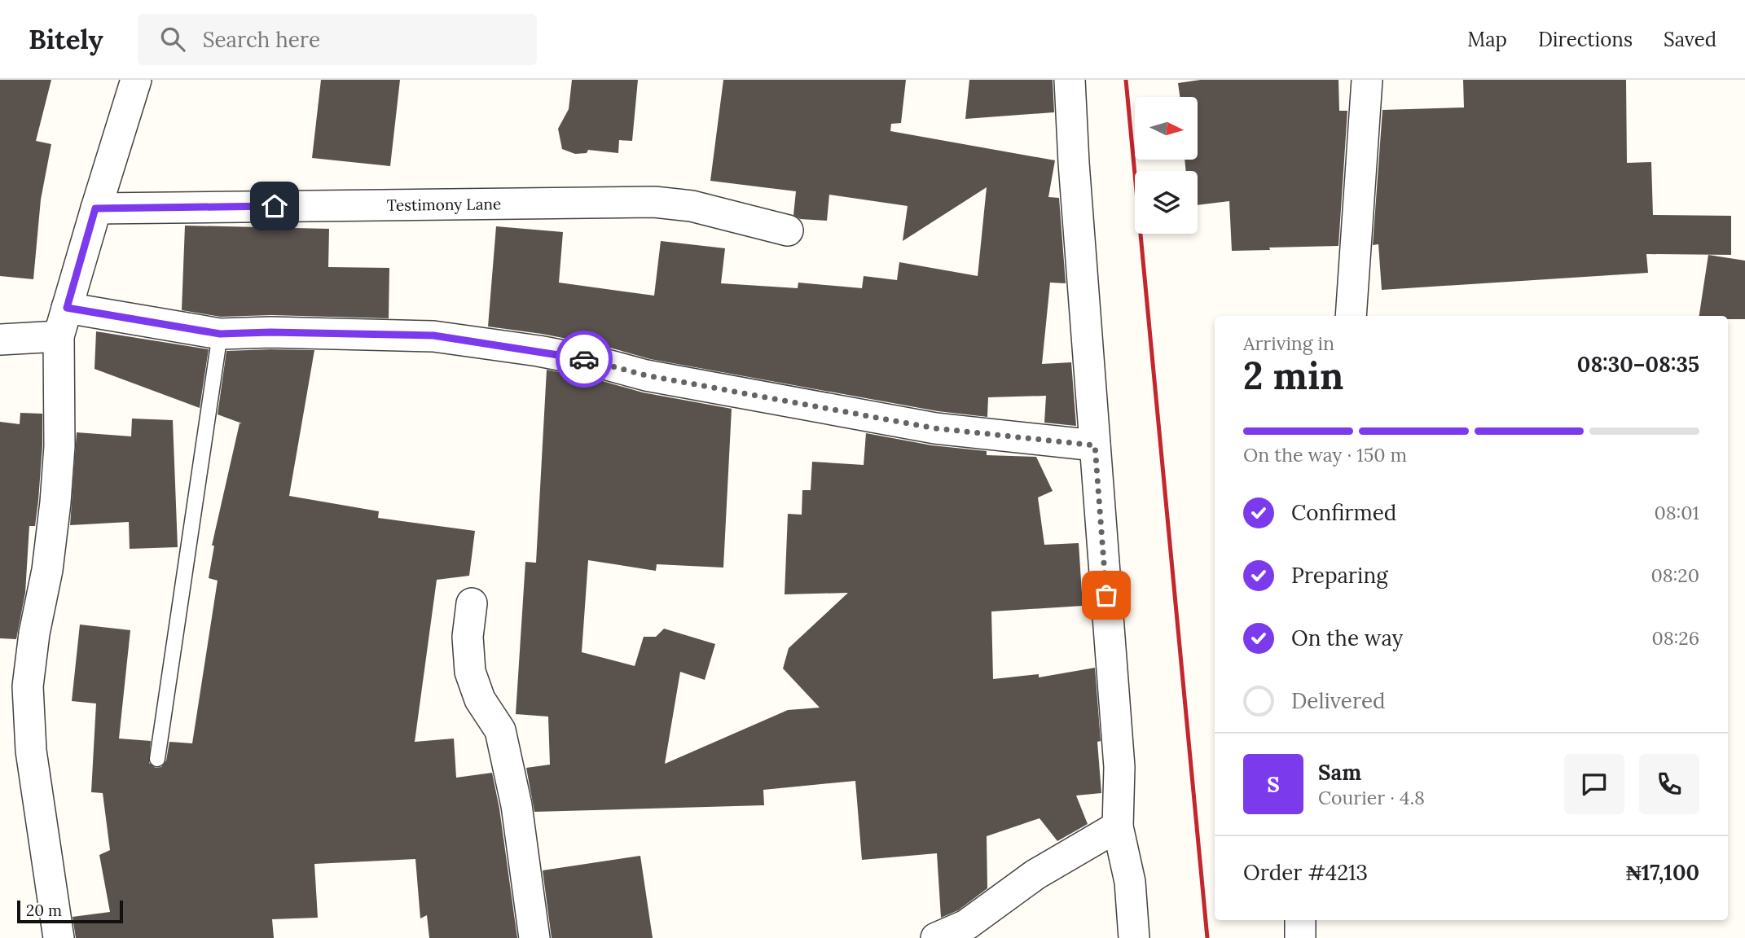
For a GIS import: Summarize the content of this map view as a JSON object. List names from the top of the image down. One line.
{"streets":{"street":["Testimony Lane"]},"scale_bar":"20 m","north":"right","page":{"header":"Bitely","search":"Search here","nav":["Map","Directions","Saved"],"heading":["2 min","Arriving in","08:30–08:35"],"panel":["Sam","Courier · 4.8","Order #4213","₦17,100"],"bar":"On the way · 150 m","list":[["Confirmed","08:01"],["Preparing","08:20"],["On the way","08:26"],"Delivered"],"round":"S","scale":"20 m"}}
